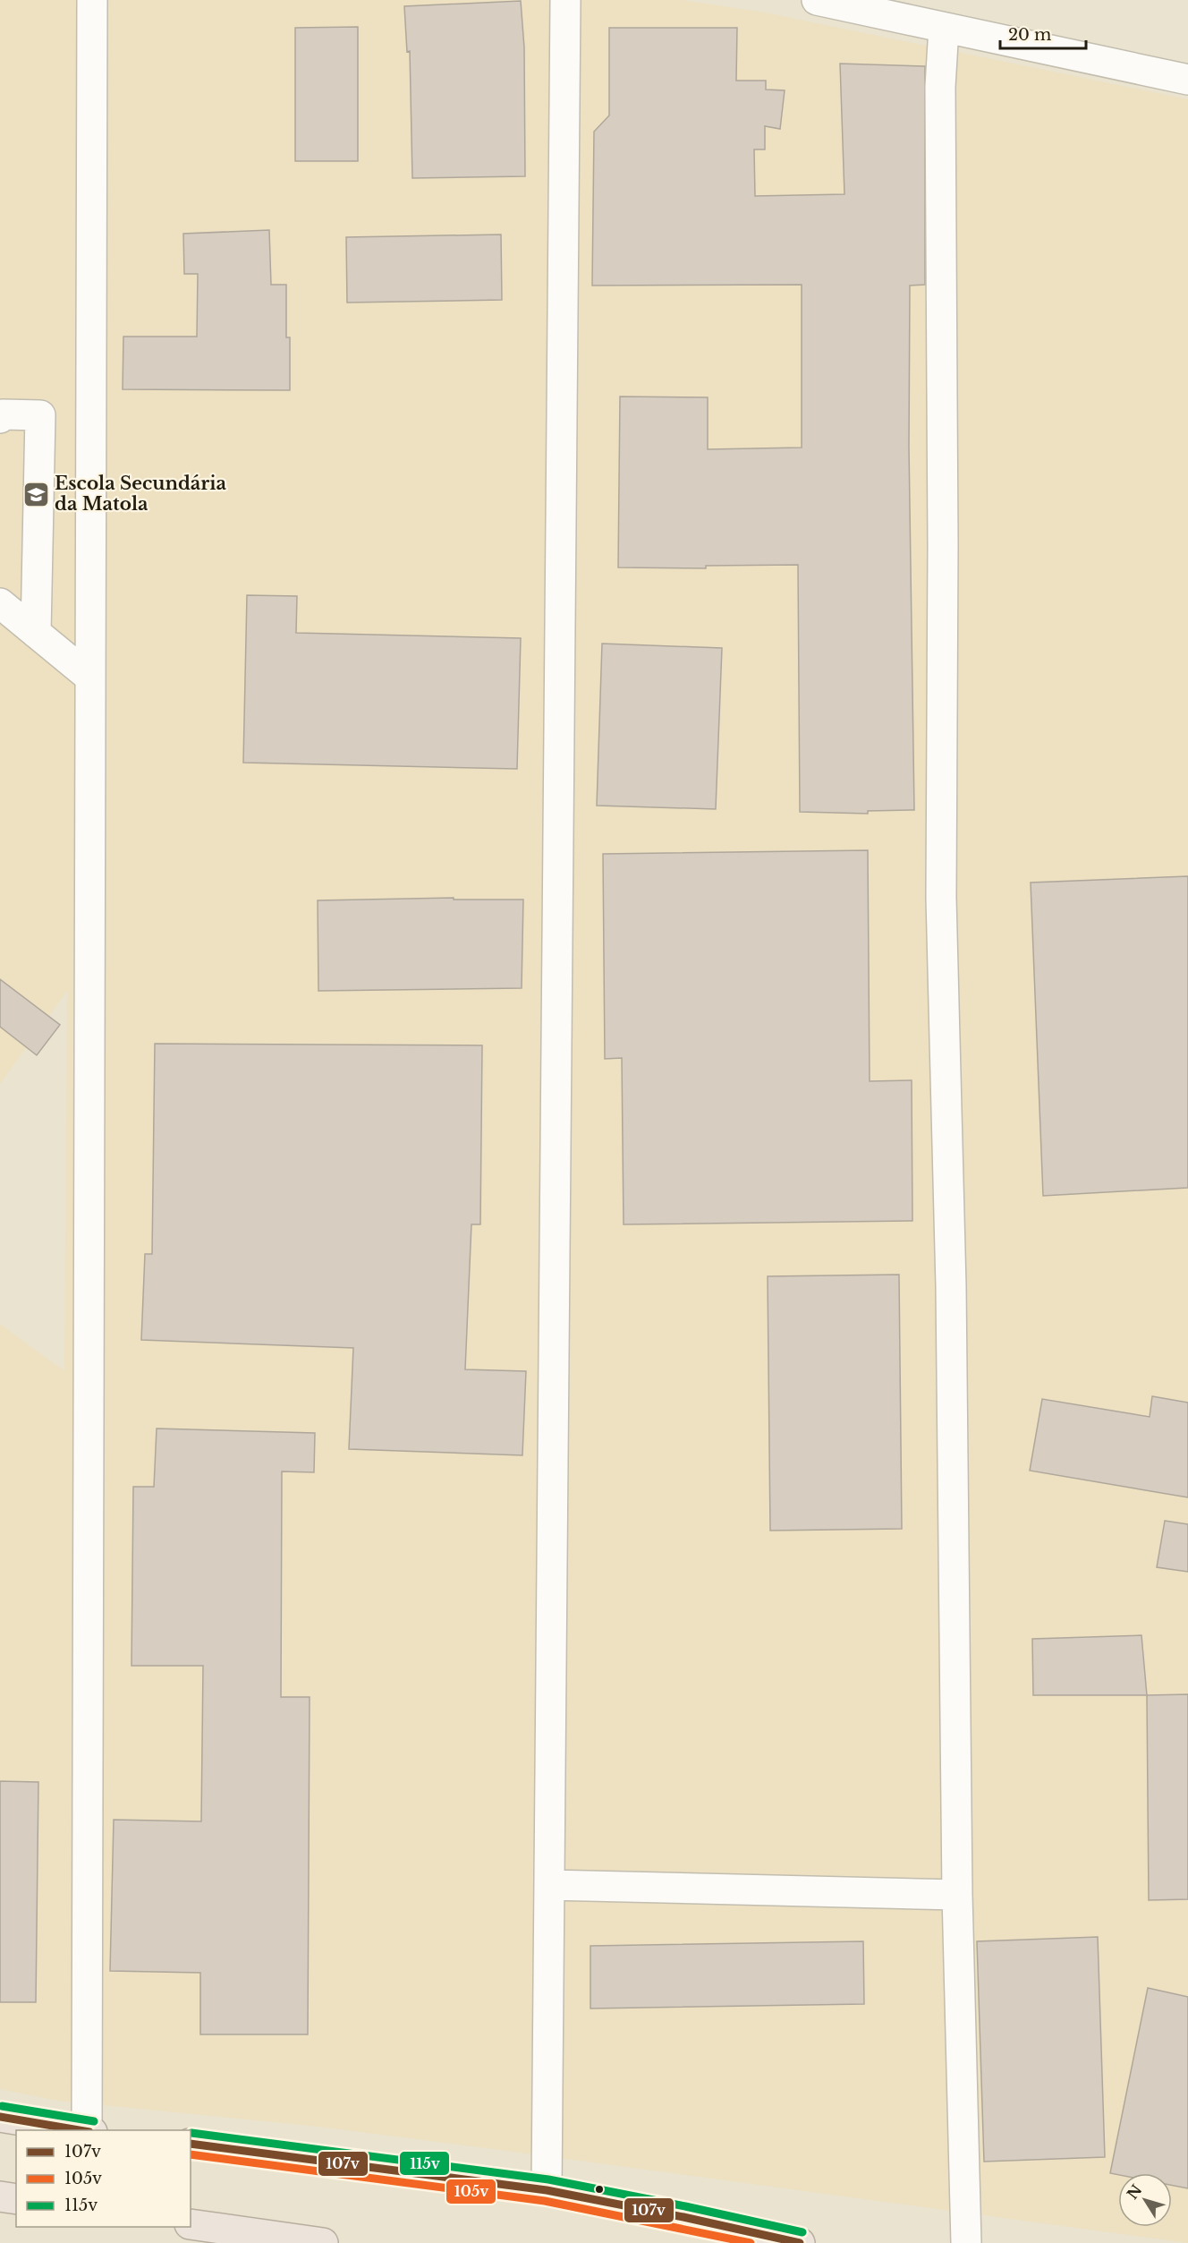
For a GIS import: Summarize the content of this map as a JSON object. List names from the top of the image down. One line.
{"places":{"school or university":["Escola Secundária da Matola"]},"lines":["transit line 115v","transit line 107v","transit line 105v"],"legend":["107v","105v","115v"],"scale_bar":"20 m","north":"top left"}
